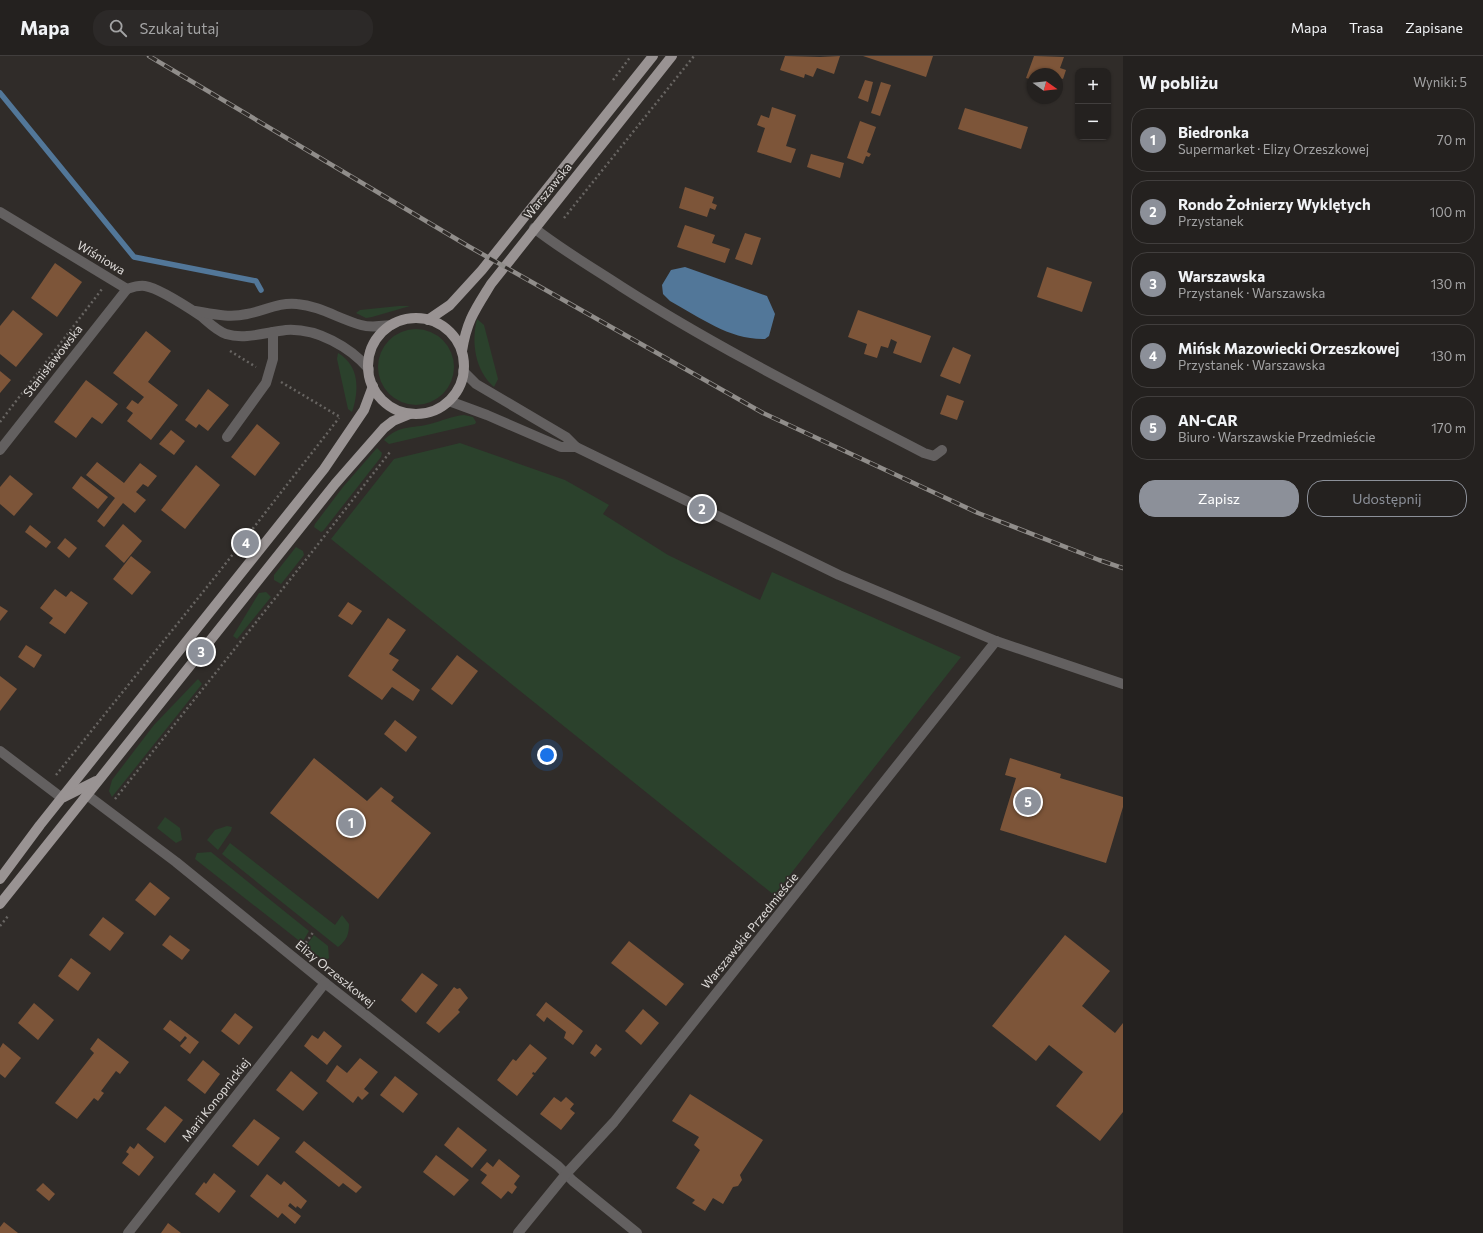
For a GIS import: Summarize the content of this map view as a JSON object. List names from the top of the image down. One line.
{"streets":{"main road":["Warszawska"],"street":["Wiśniowa","Stanisławowska","Warszawskie Przedmieście","Elizy Orzeszkowej","Marii Konopnickiej"]},"crossings":[["Warszawska","Wiśniowa"],["Wiśniowa","Stanisławowska"],["Warszawskie Przedmieście","Elizy Orzeszkowej"],["Elizy Orzeszkowej","Marii Konopnickiej"]],"north":"right","page":{"header":"Mapa","search":"Szukaj tutaj","nav":["Mapa","Trasa","Zapisane"],"heading":["W pobliżu","Wyniki: 5"],"map_buttons":["+","−"],"list":[{"mark":"1","name":"Biedronka","note":"Supermarket · Elizy Orzeszkowej","value":"70 m"},{"mark":"2","name":"Rondo Żołnierzy Wyklętych","note":"Przystanek","value":"100 m"},{"mark":"3","name":"Warszawska","note":"Przystanek · Warszawska","value":"130 m"},{"mark":"4","name":"Mińsk Mazowiecki Orzeszkowej","note":"Przystanek · Warszawska","value":"130 m"},{"mark":"5","name":"AN-CAR","note":"Biuro · Warszawskie Przedmieście","value":"170 m"}],"buttons":["Zapisz","Udostępnij"],"pins":["2","4","3","5","1"]}}
